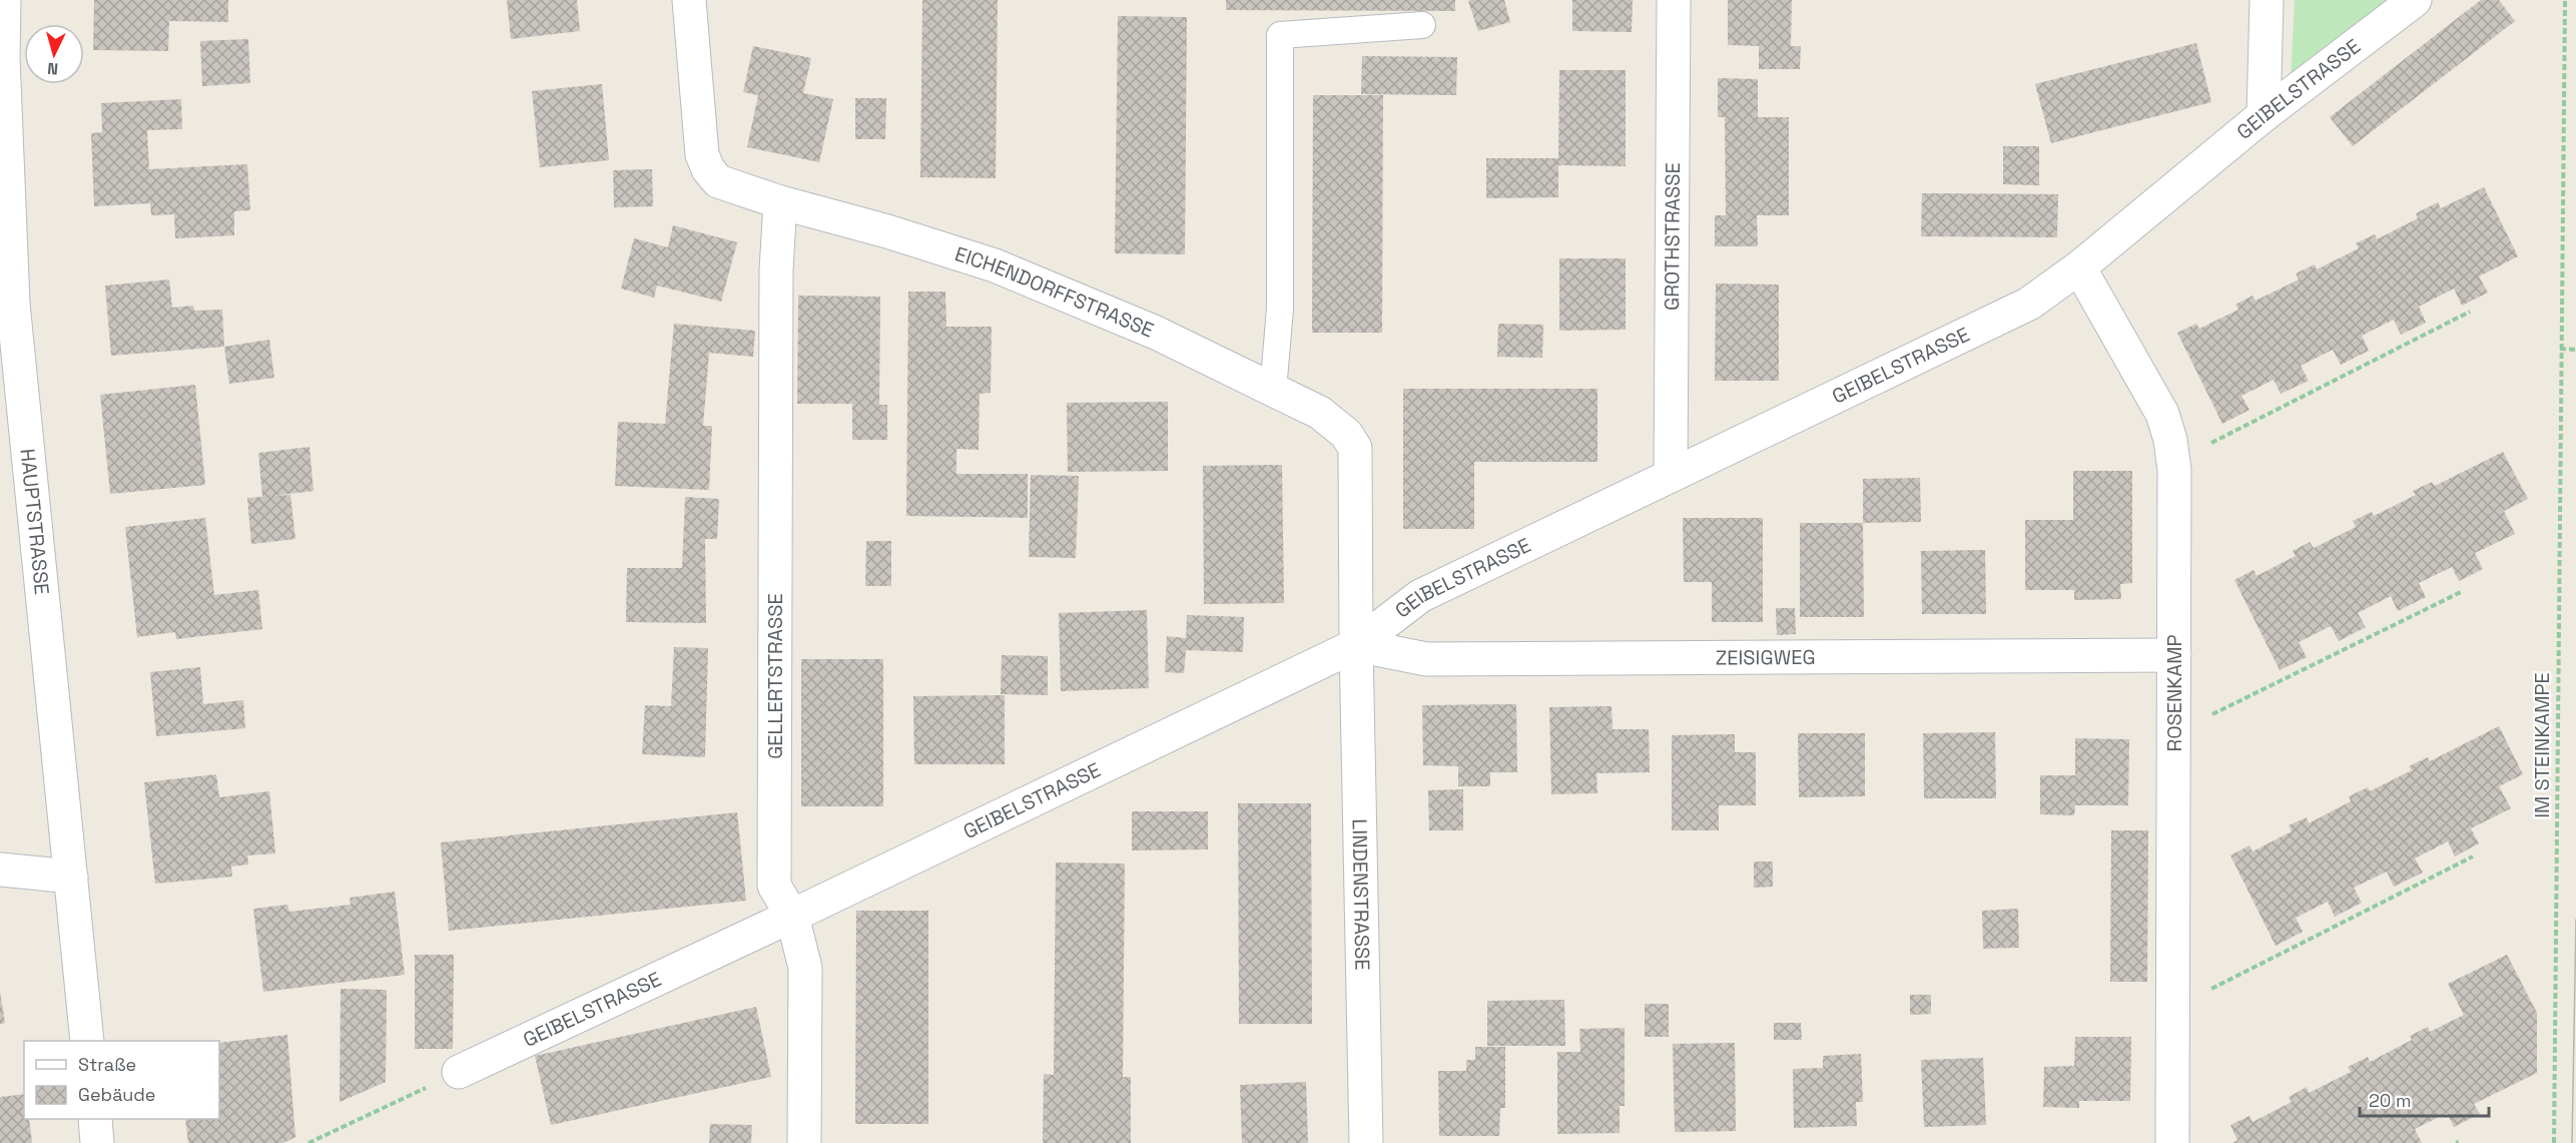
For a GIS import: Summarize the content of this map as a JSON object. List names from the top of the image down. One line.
{"streets":{"street":["GEIBELSTRASSE","GROTHSTRASSE","EICHENDORFFSTRASSE","HAUPTSTRASSE","ZEISIGWEG","GELLERTSTRASSE","ROSENKAMP","LINDENSTRASSE"],"path":["IM STEINKAMPE"]},"crossings":[["GEIBELSTRASSE","GROTHSTRASSE"],["GEIBELSTRASSE","EICHENDORFFSTRASSE"],["GEIBELSTRASSE","ZEISIGWEG"],["GEIBELSTRASSE","GELLERTSTRASSE"],["GEIBELSTRASSE","ROSENKAMP"],["GEIBELSTRASSE","LINDENSTRASSE"],["EICHENDORFFSTRASSE","ZEISIGWEG"],["EICHENDORFFSTRASSE","GELLERTSTRASSE"],["EICHENDORFFSTRASSE","LINDENSTRASSE"],["ZEISIGWEG","ROSENKAMP"],["ZEISIGWEG","LINDENSTRASSE"]],"legend":["Straße","Gebäude"],"scale_bar":"20 m","north":"bottom"}
